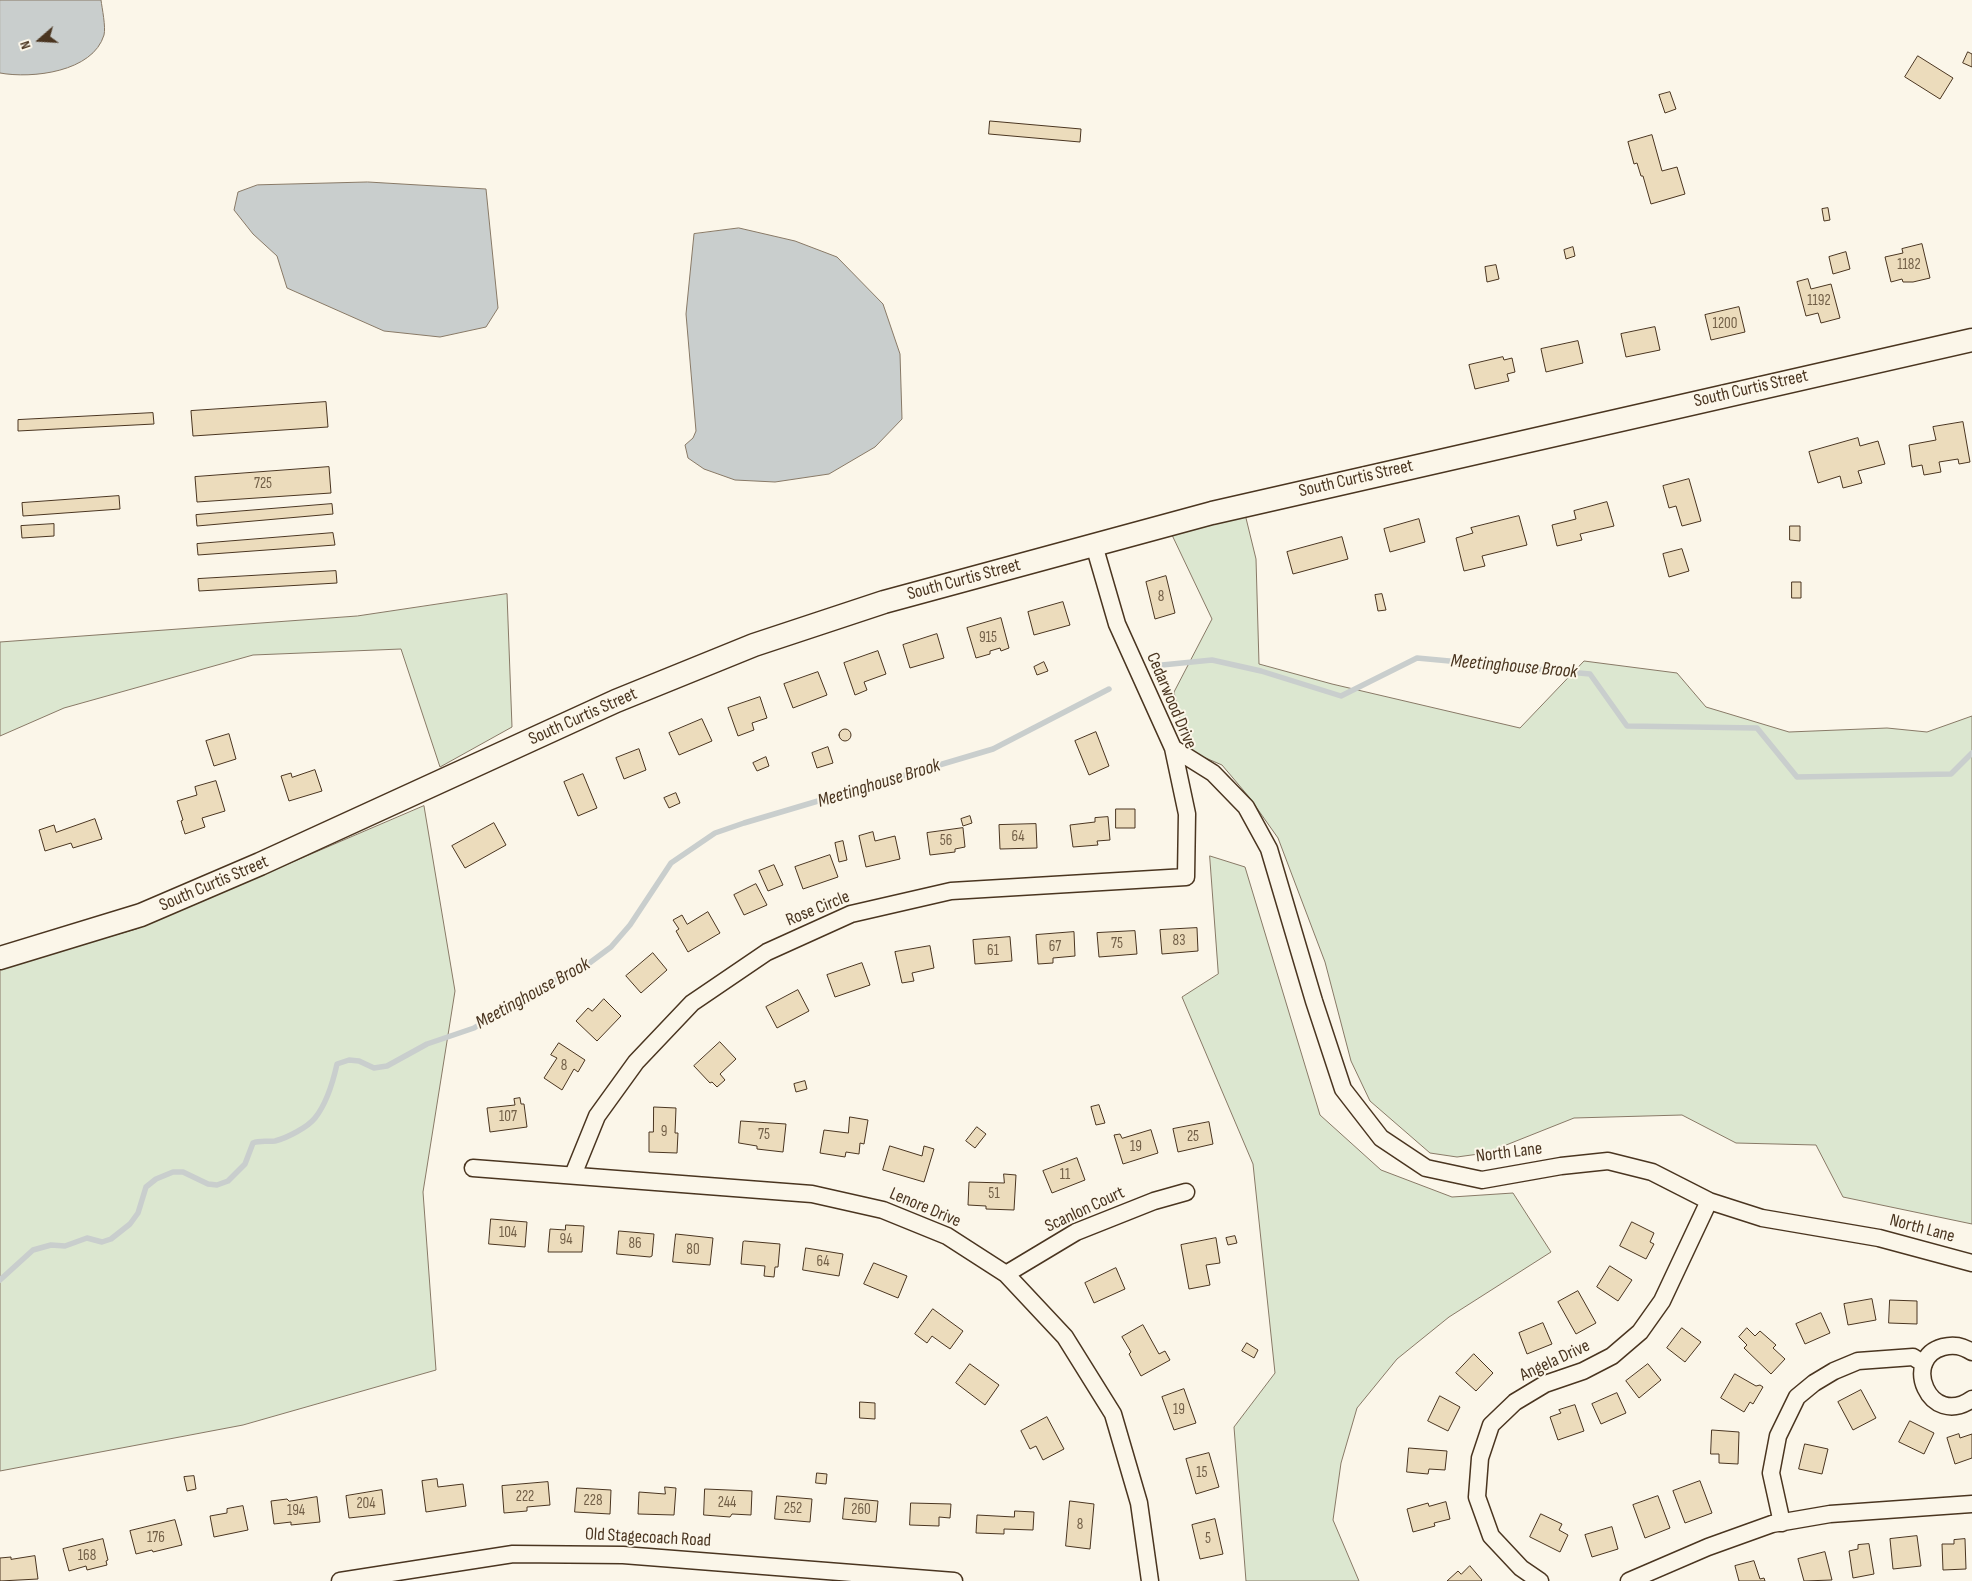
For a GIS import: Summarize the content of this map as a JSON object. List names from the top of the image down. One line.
{"streets":{"street":["South Curtis Street","Cedarwood Drive","Rose Circle","North Lane","Lenore Drive","Scanlon Court","Angela Drive","Old Stagecoach Road"]},"crossings":[["South Curtis Street","Cedarwood Drive"],["Cedarwood Drive","Rose Circle"],["Cedarwood Drive","North Lane"],["Rose Circle","Lenore Drive"],["North Lane","Angela Drive"],["Lenore Drive","Scanlon Court"]],"water":["Meetinghouse Brook"],"house_numbers":["1182","1192","1200","725","8","915","64","56","83","75","67","61","8","107","9","75","25","19","11","51","104","94","86","80","64","19","15","222","228","244","204","252","260","194","8","176","5","168"],"north":"left"}
